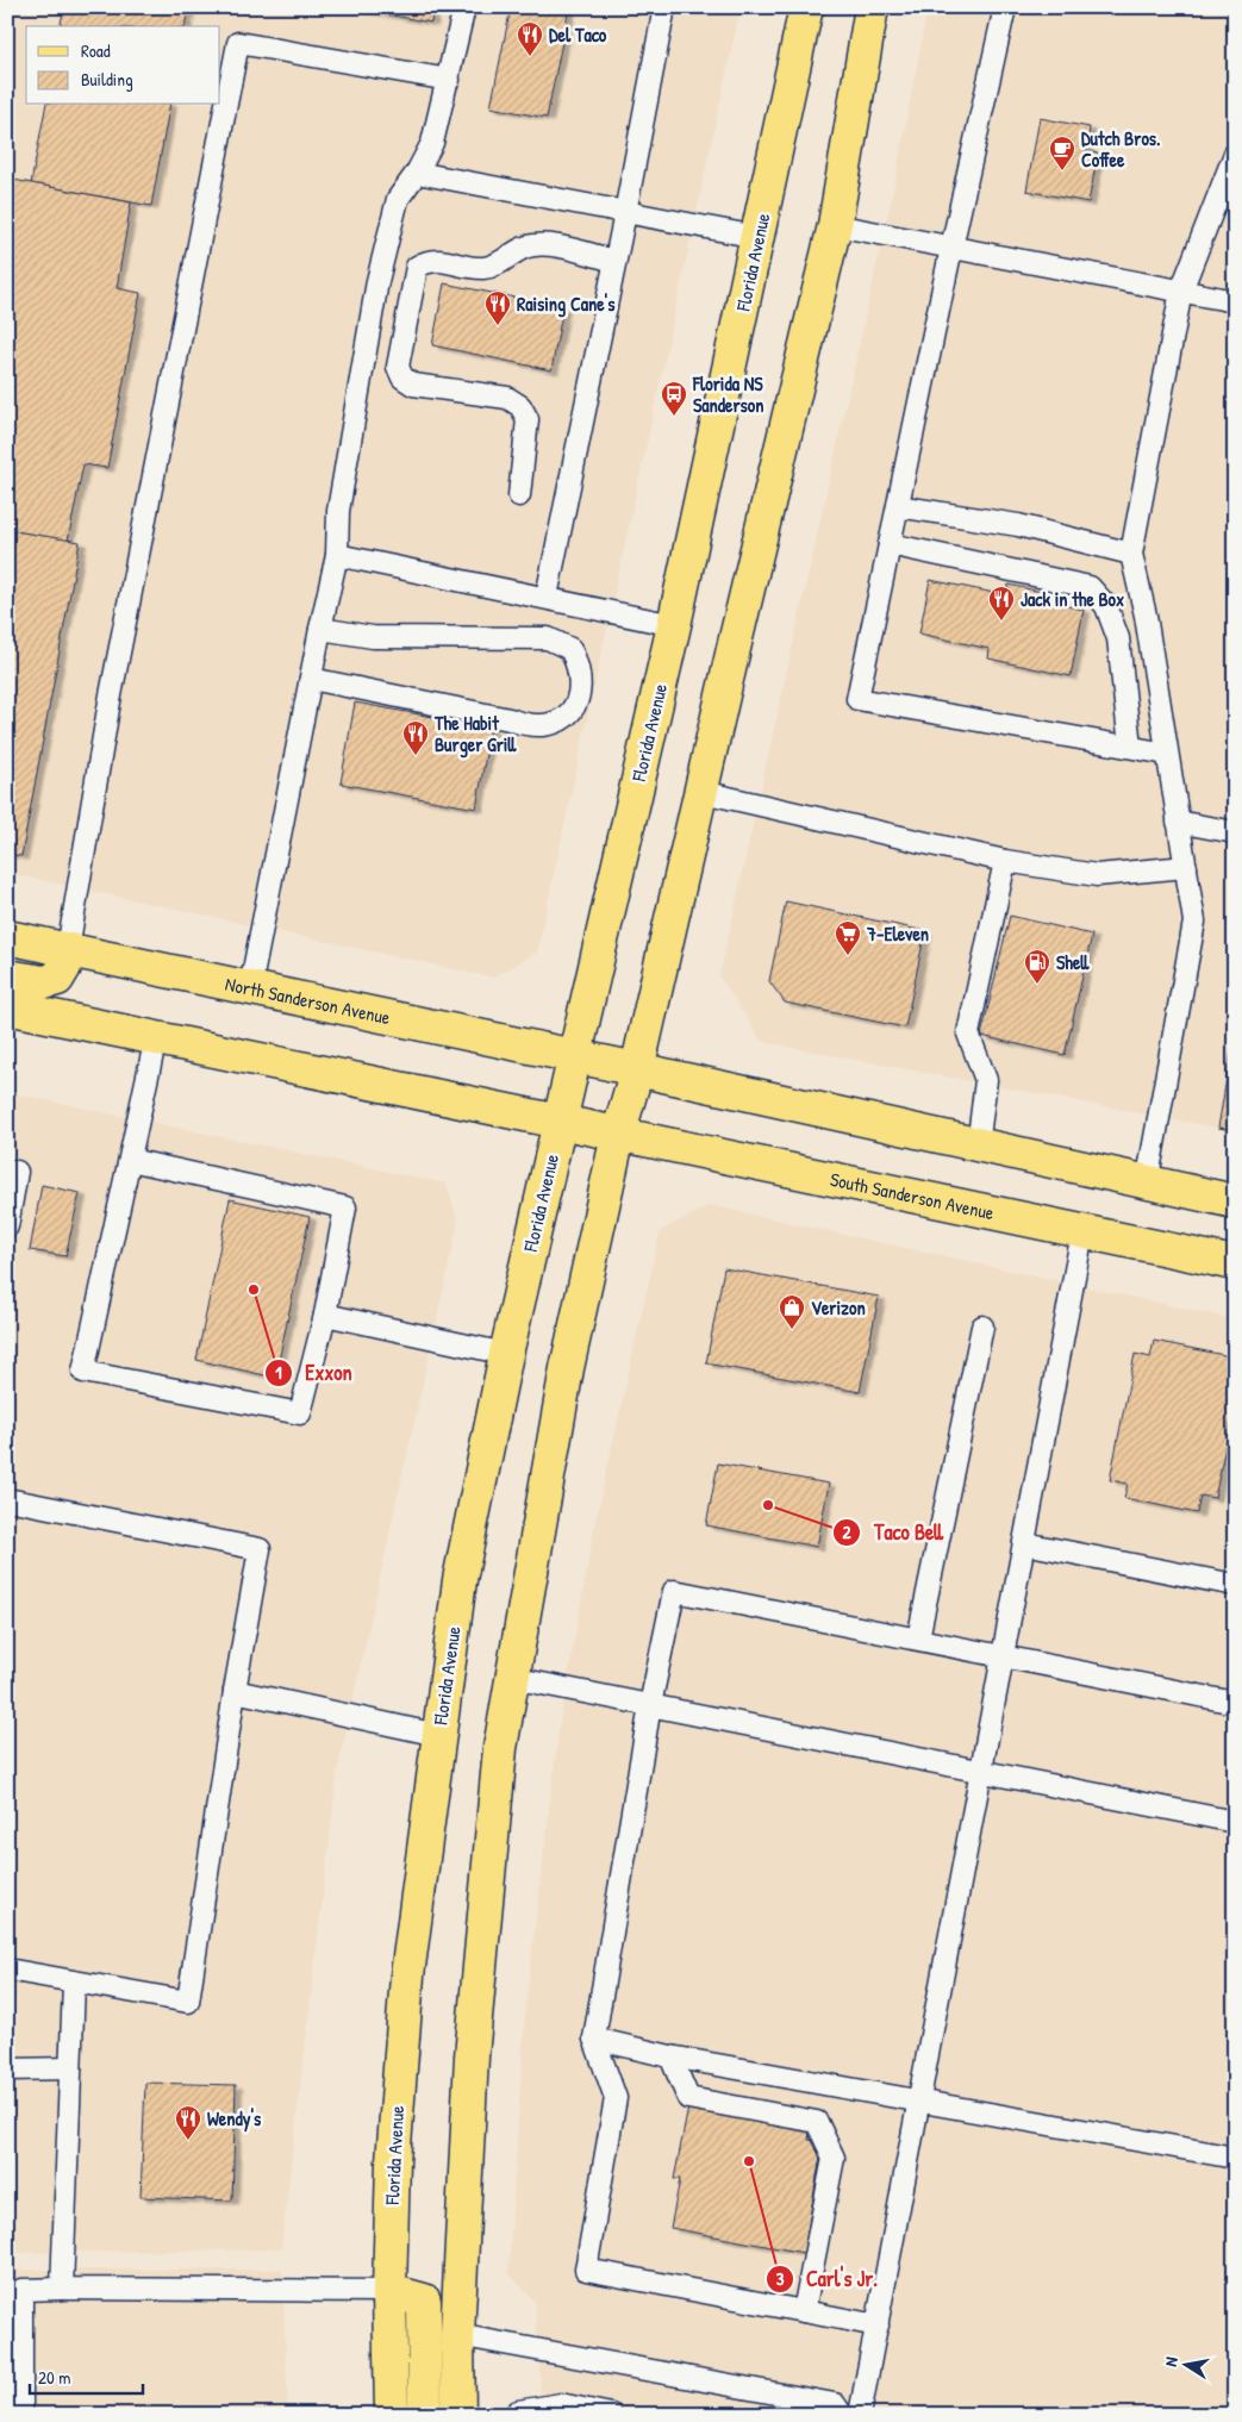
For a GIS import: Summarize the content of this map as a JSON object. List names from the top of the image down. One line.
{"streets":{"main road":["Florida Avenue","North Sanderson Avenue","South Sanderson Avenue"]},"crossings":[["Florida Avenue","North Sanderson Avenue"],["Florida Avenue","South Sanderson Avenue"]],"places":{"restaurant":["Del Taco","Raising Cane's","Jack in the Box","The Habit Burger Grill","Wendy's"],"cafe":["Dutch Bros. Coffee"],"bus stop":["Florida NS Sanderson"],"supermarket":["7-Eleven"],"fuel station":["Shell"],"other":["Exxon","Taco Bell","Carl's Jr."],"shop":["Verizon"]},"legend":["Road","Building"],"scale_bar":"20 m","north":"left"}
